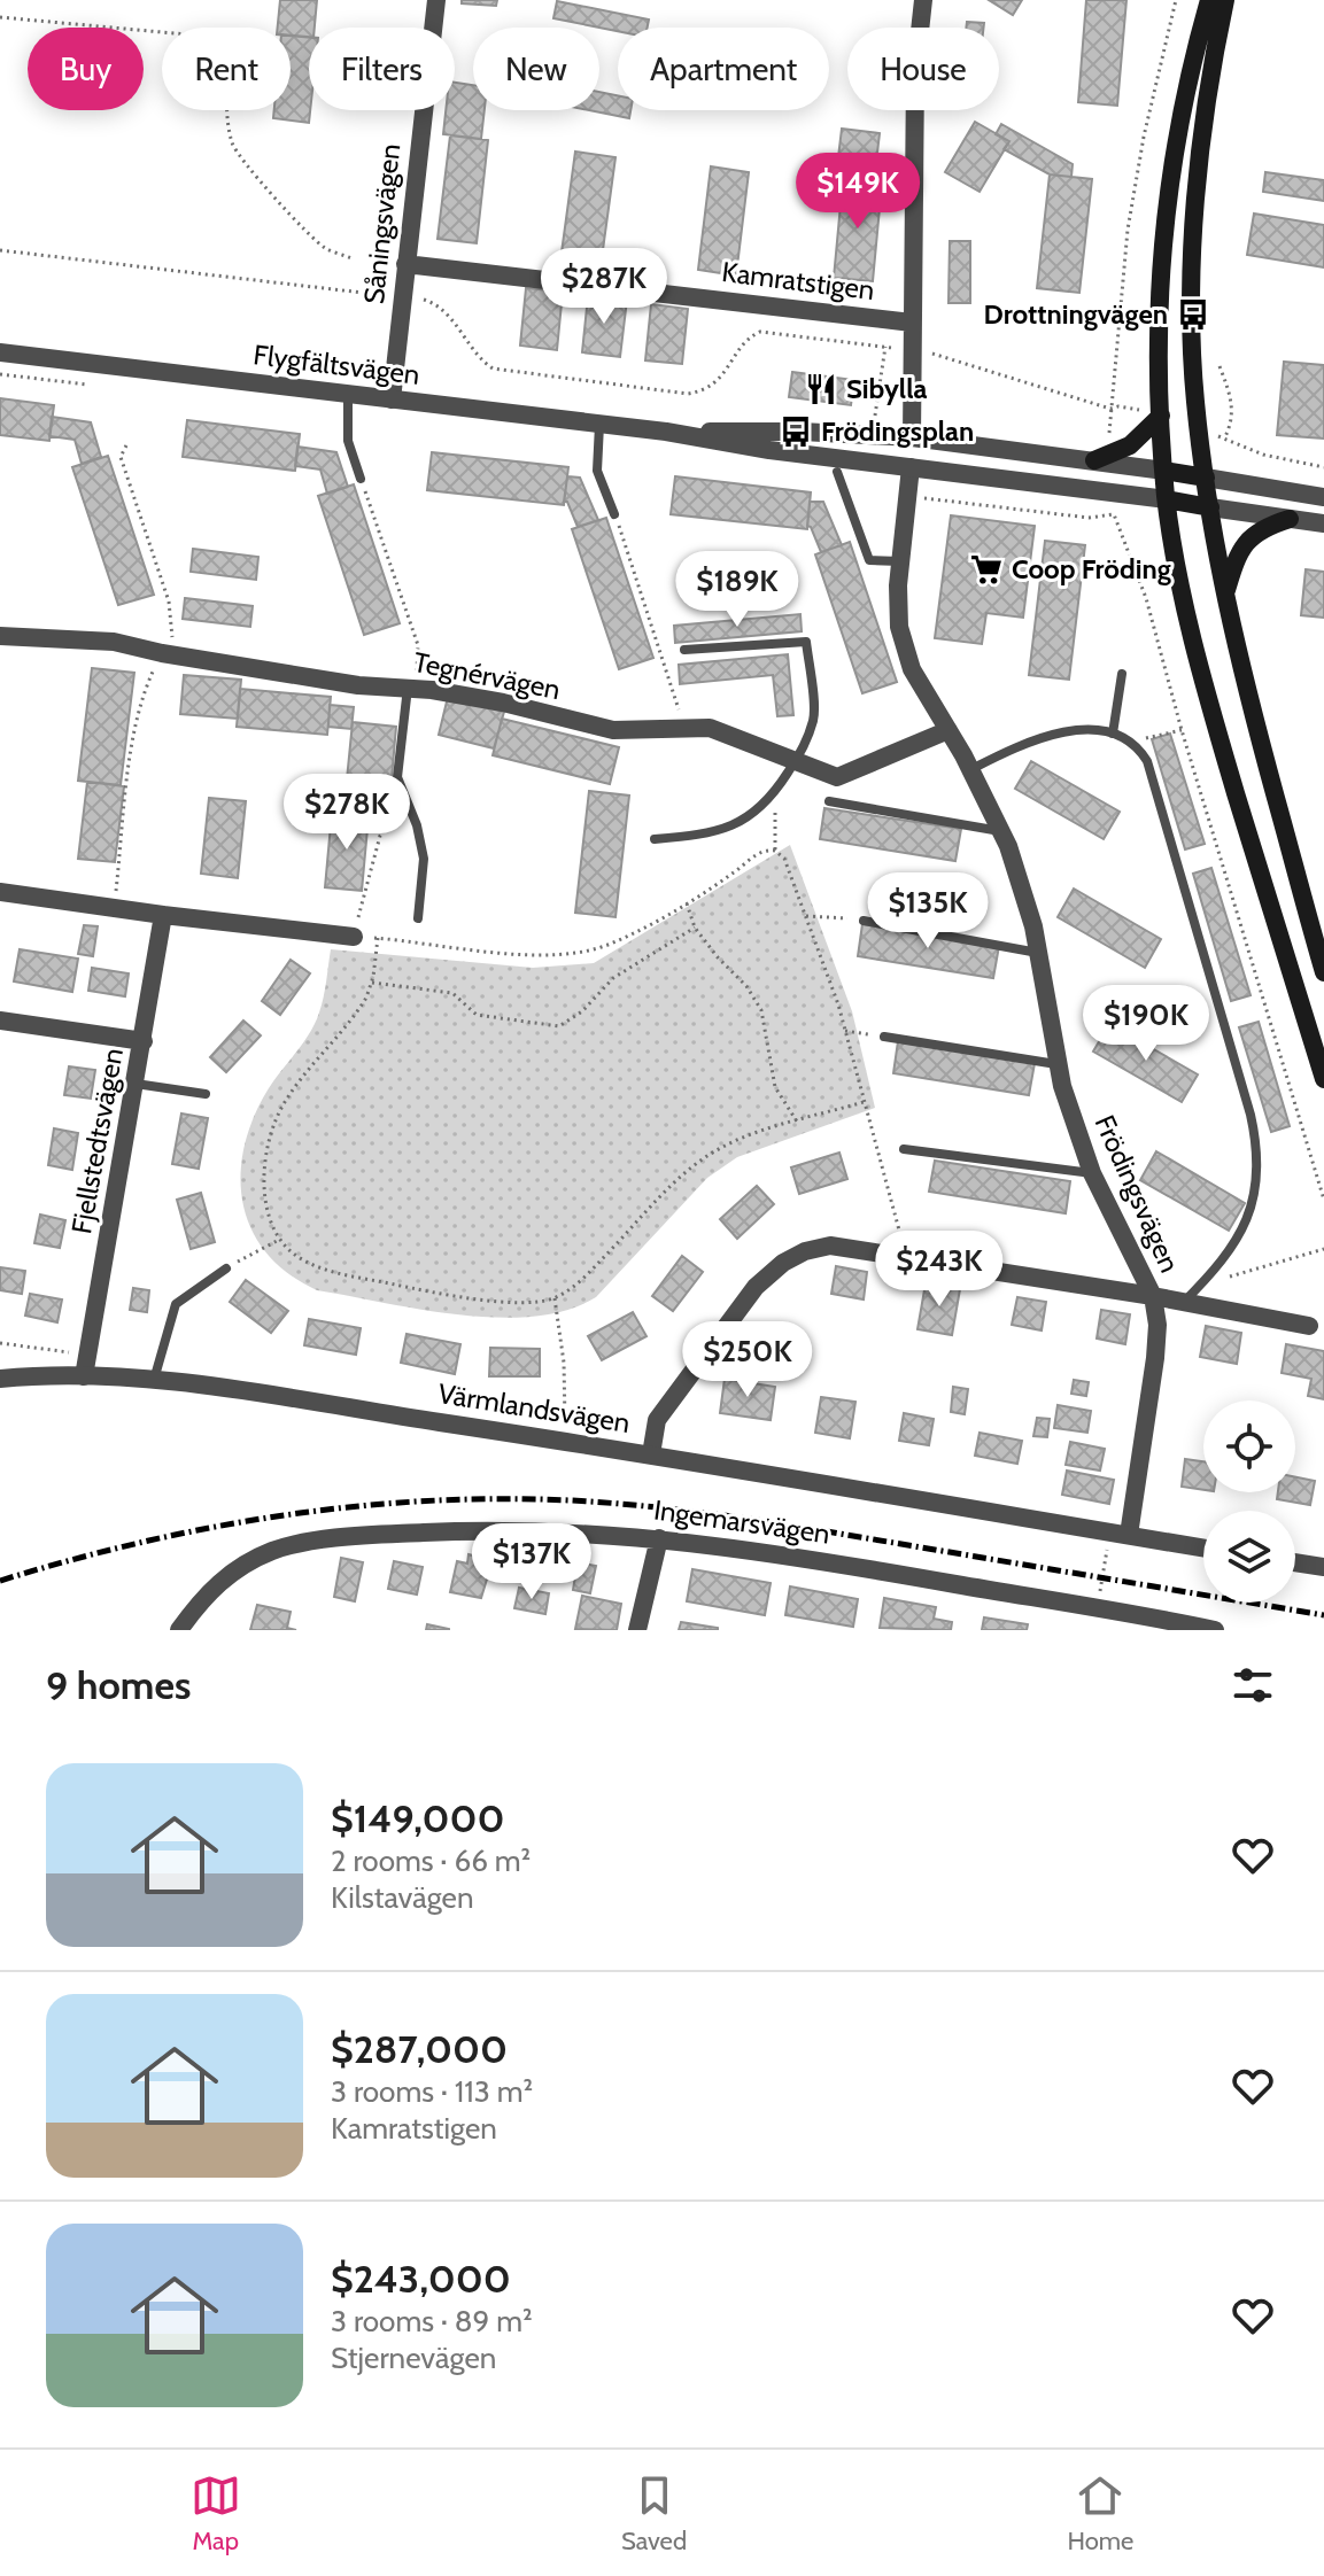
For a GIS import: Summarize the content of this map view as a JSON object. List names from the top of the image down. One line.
{"streets":{"street":["Såningsvägen","Kamratstigen","Flygfältsvägen","Tegnérvägen","Fjellstedtsvägen","Frödingsvägen","Värmlandsvägen","Ingemarsvägen"]},"crossings":[["Såningsvägen","Kamratstigen"],["Såningsvägen","Flygfältsvägen"],["Kamratstigen","Frödingsvägen"],["Flygfältsvägen","Frödingsvägen"],["Tegnérvägen","Frödingsvägen"],["Fjellstedtsvägen","Värmlandsvägen"],["Frödingsvägen","Värmlandsvägen"]],"places":{"bus stop":["Drottningvägen","Frödingsplan"],"restaurant":["Sibylla"],"supermarket":["Coop Fröding"]},"page":{"chip":["Buy","Rent","Filters","New","Apartment","House"],"price":["$149K","$287K","$189K","$278K","$135K","$190K","$243K","$250K","$137K"],"heading":"9 homes","list":[{"name":"$149,000","note":"2 rooms · 66 m² · Kilstavägen"},{"name":"$287,000","note":"3 rooms · 113 m² · Kamratstigen"},{"name":"$243,000","note":"3 rooms · 89 m² · Stjernevägen"}],"tabs":["Map","Saved","Home"]}}
